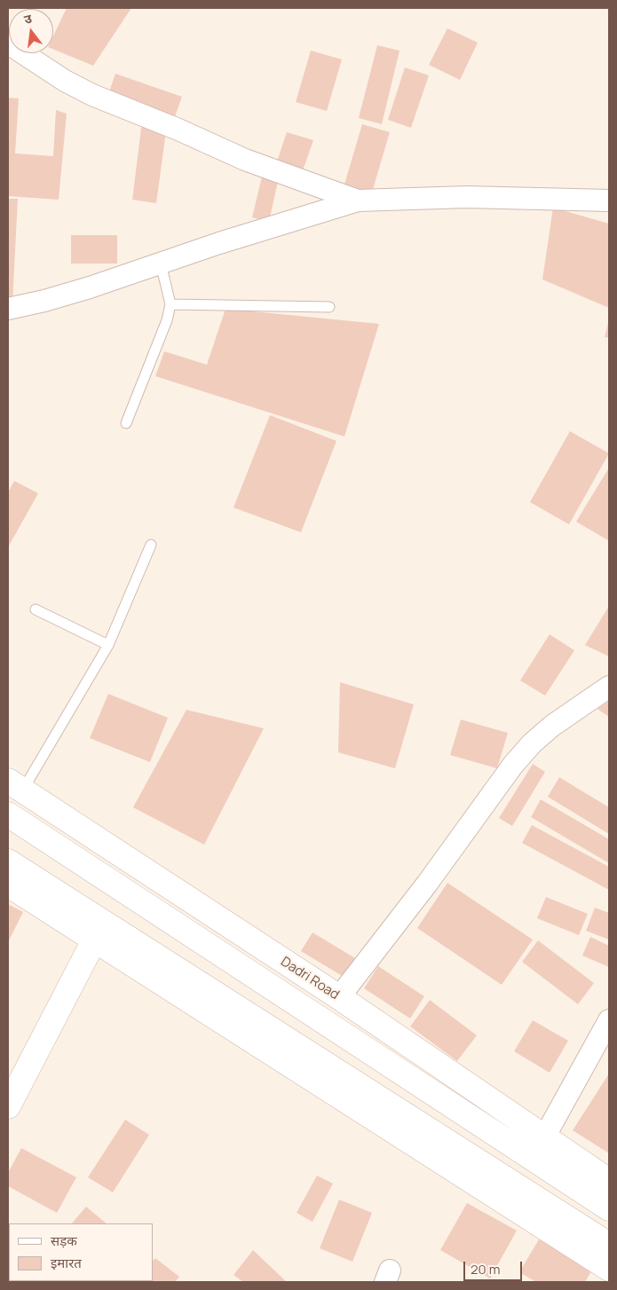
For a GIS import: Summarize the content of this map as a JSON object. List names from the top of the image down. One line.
{"streets":{"street":["Dadri Road"]},"legend":["सड़क","इमारत"],"scale_bar":"20 m","north":"top"}
